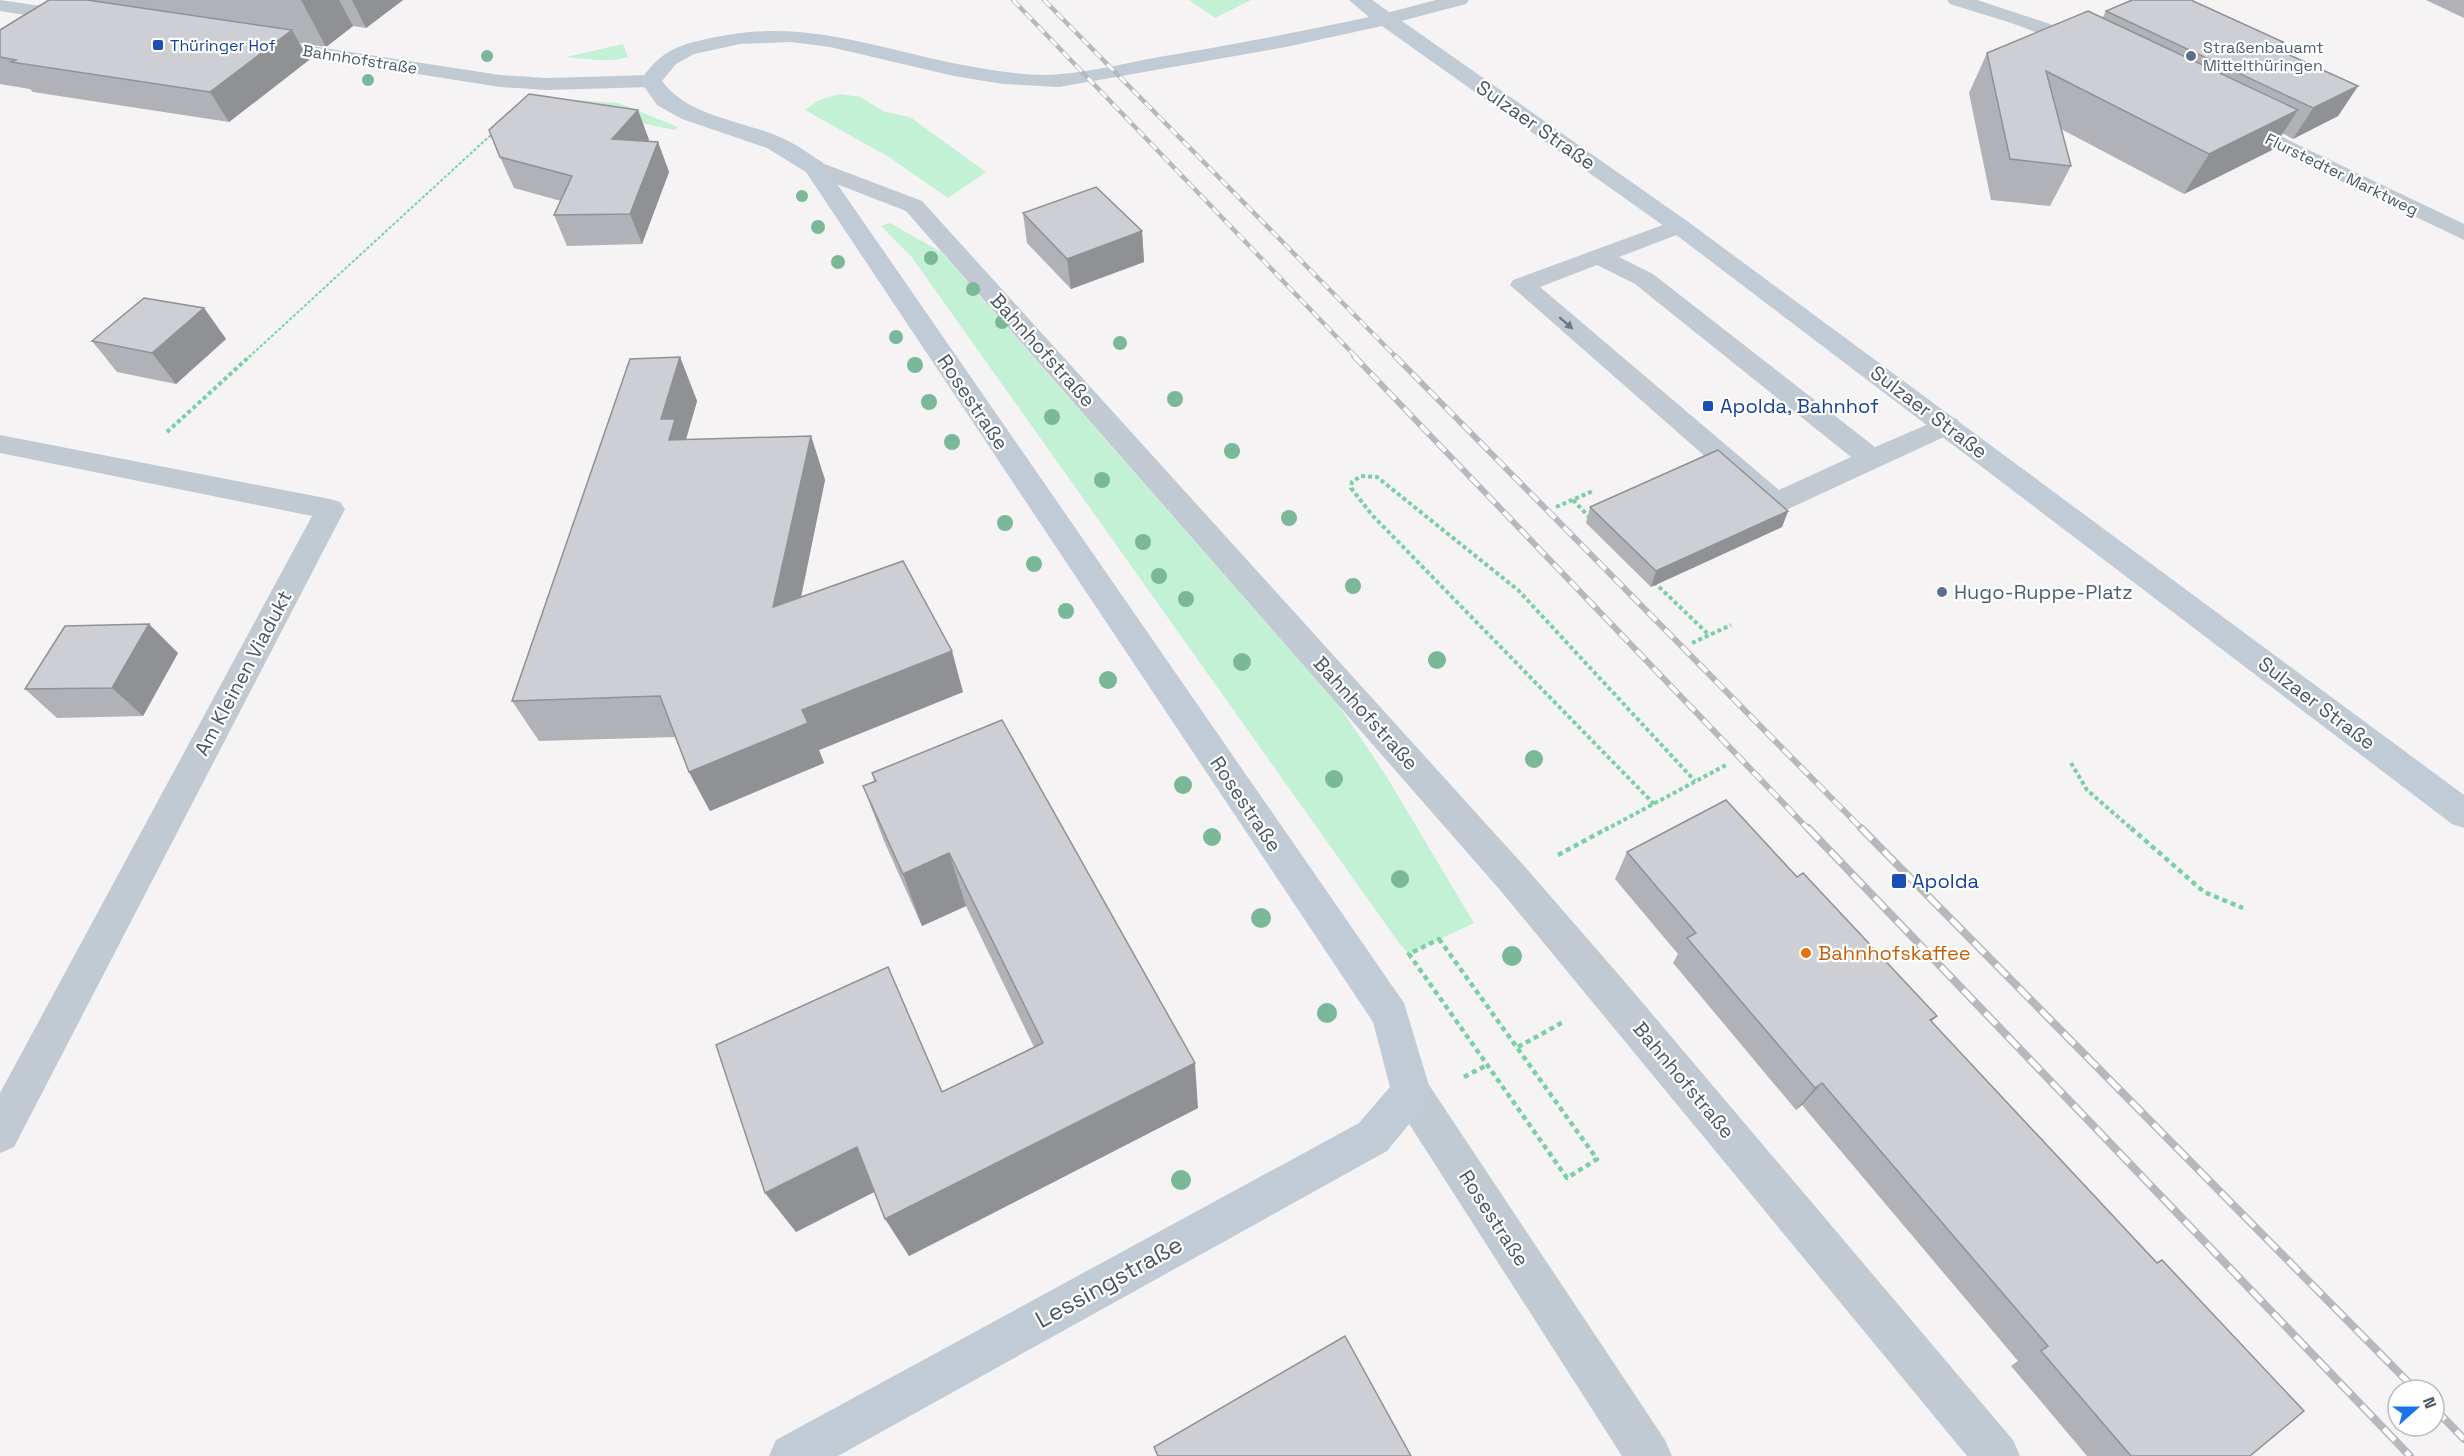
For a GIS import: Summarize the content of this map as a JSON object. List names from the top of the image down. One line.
{"streets":{"main road":["Bahnhofstraße","Sulzaer Straße","Rosestraße","Lessingstraße"],"street":["Flurstedter Marktweg","Am Kleinen Viadukt"]},"crossings":[["Bahnhofstraße","Rosestraße"],["Rosestraße","Lessingstraße"]],"places":{"transit":["Thüringer Hof","Apolda, Bahnhof","Apolda"],"other":["Straßenbauamt Mittelthüringen","Hugo-Ruppe-Platz","Bahnhofskaffee"]},"north":"right"}
